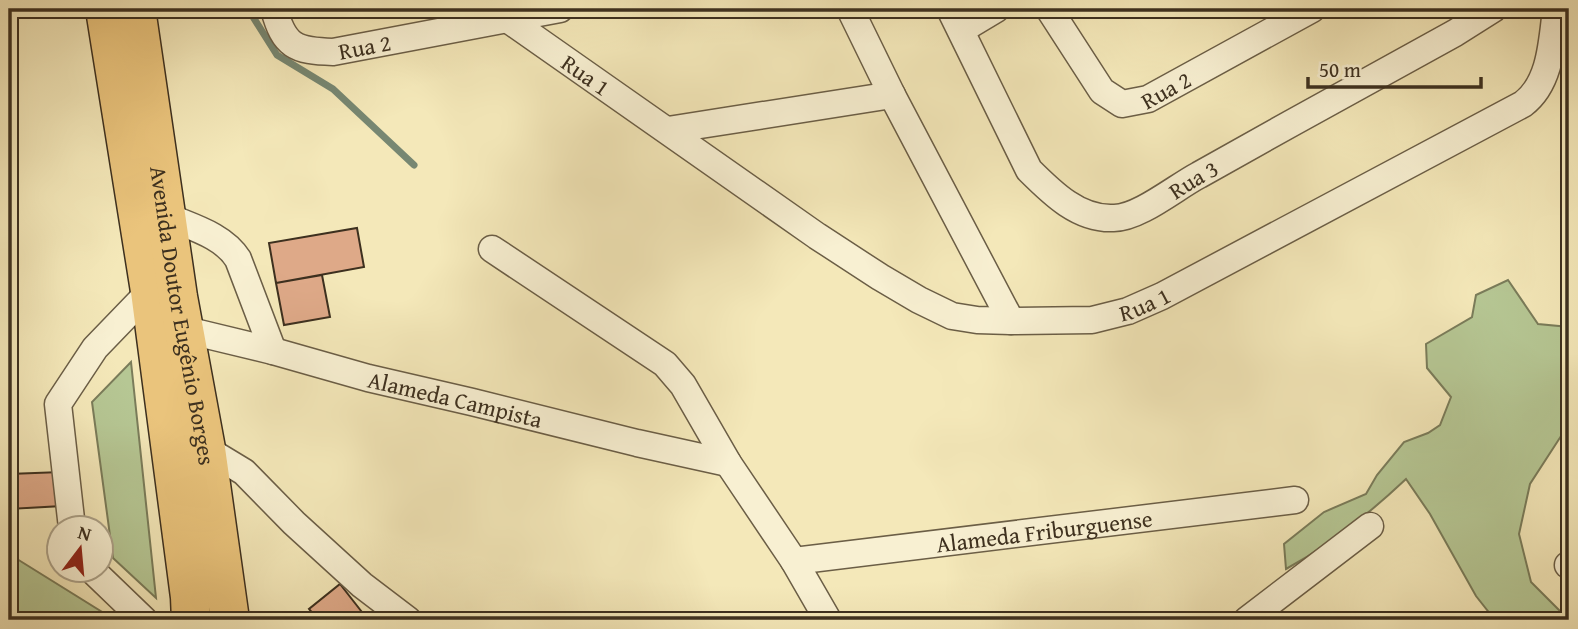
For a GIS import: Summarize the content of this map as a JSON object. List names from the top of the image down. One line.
{"streets":{"highway":["Avenida Doutor Eugênio Borges"],"street":["Rua 2","Rua 1","Rua 3","Alameda Campista","Alameda Friburguense"]},"crossings":[["Rua 2","Rua 1"],["Avenida Doutor Eugênio Borges","Alameda Campista"]],"scale_bar":"50 m","north":"top"}
